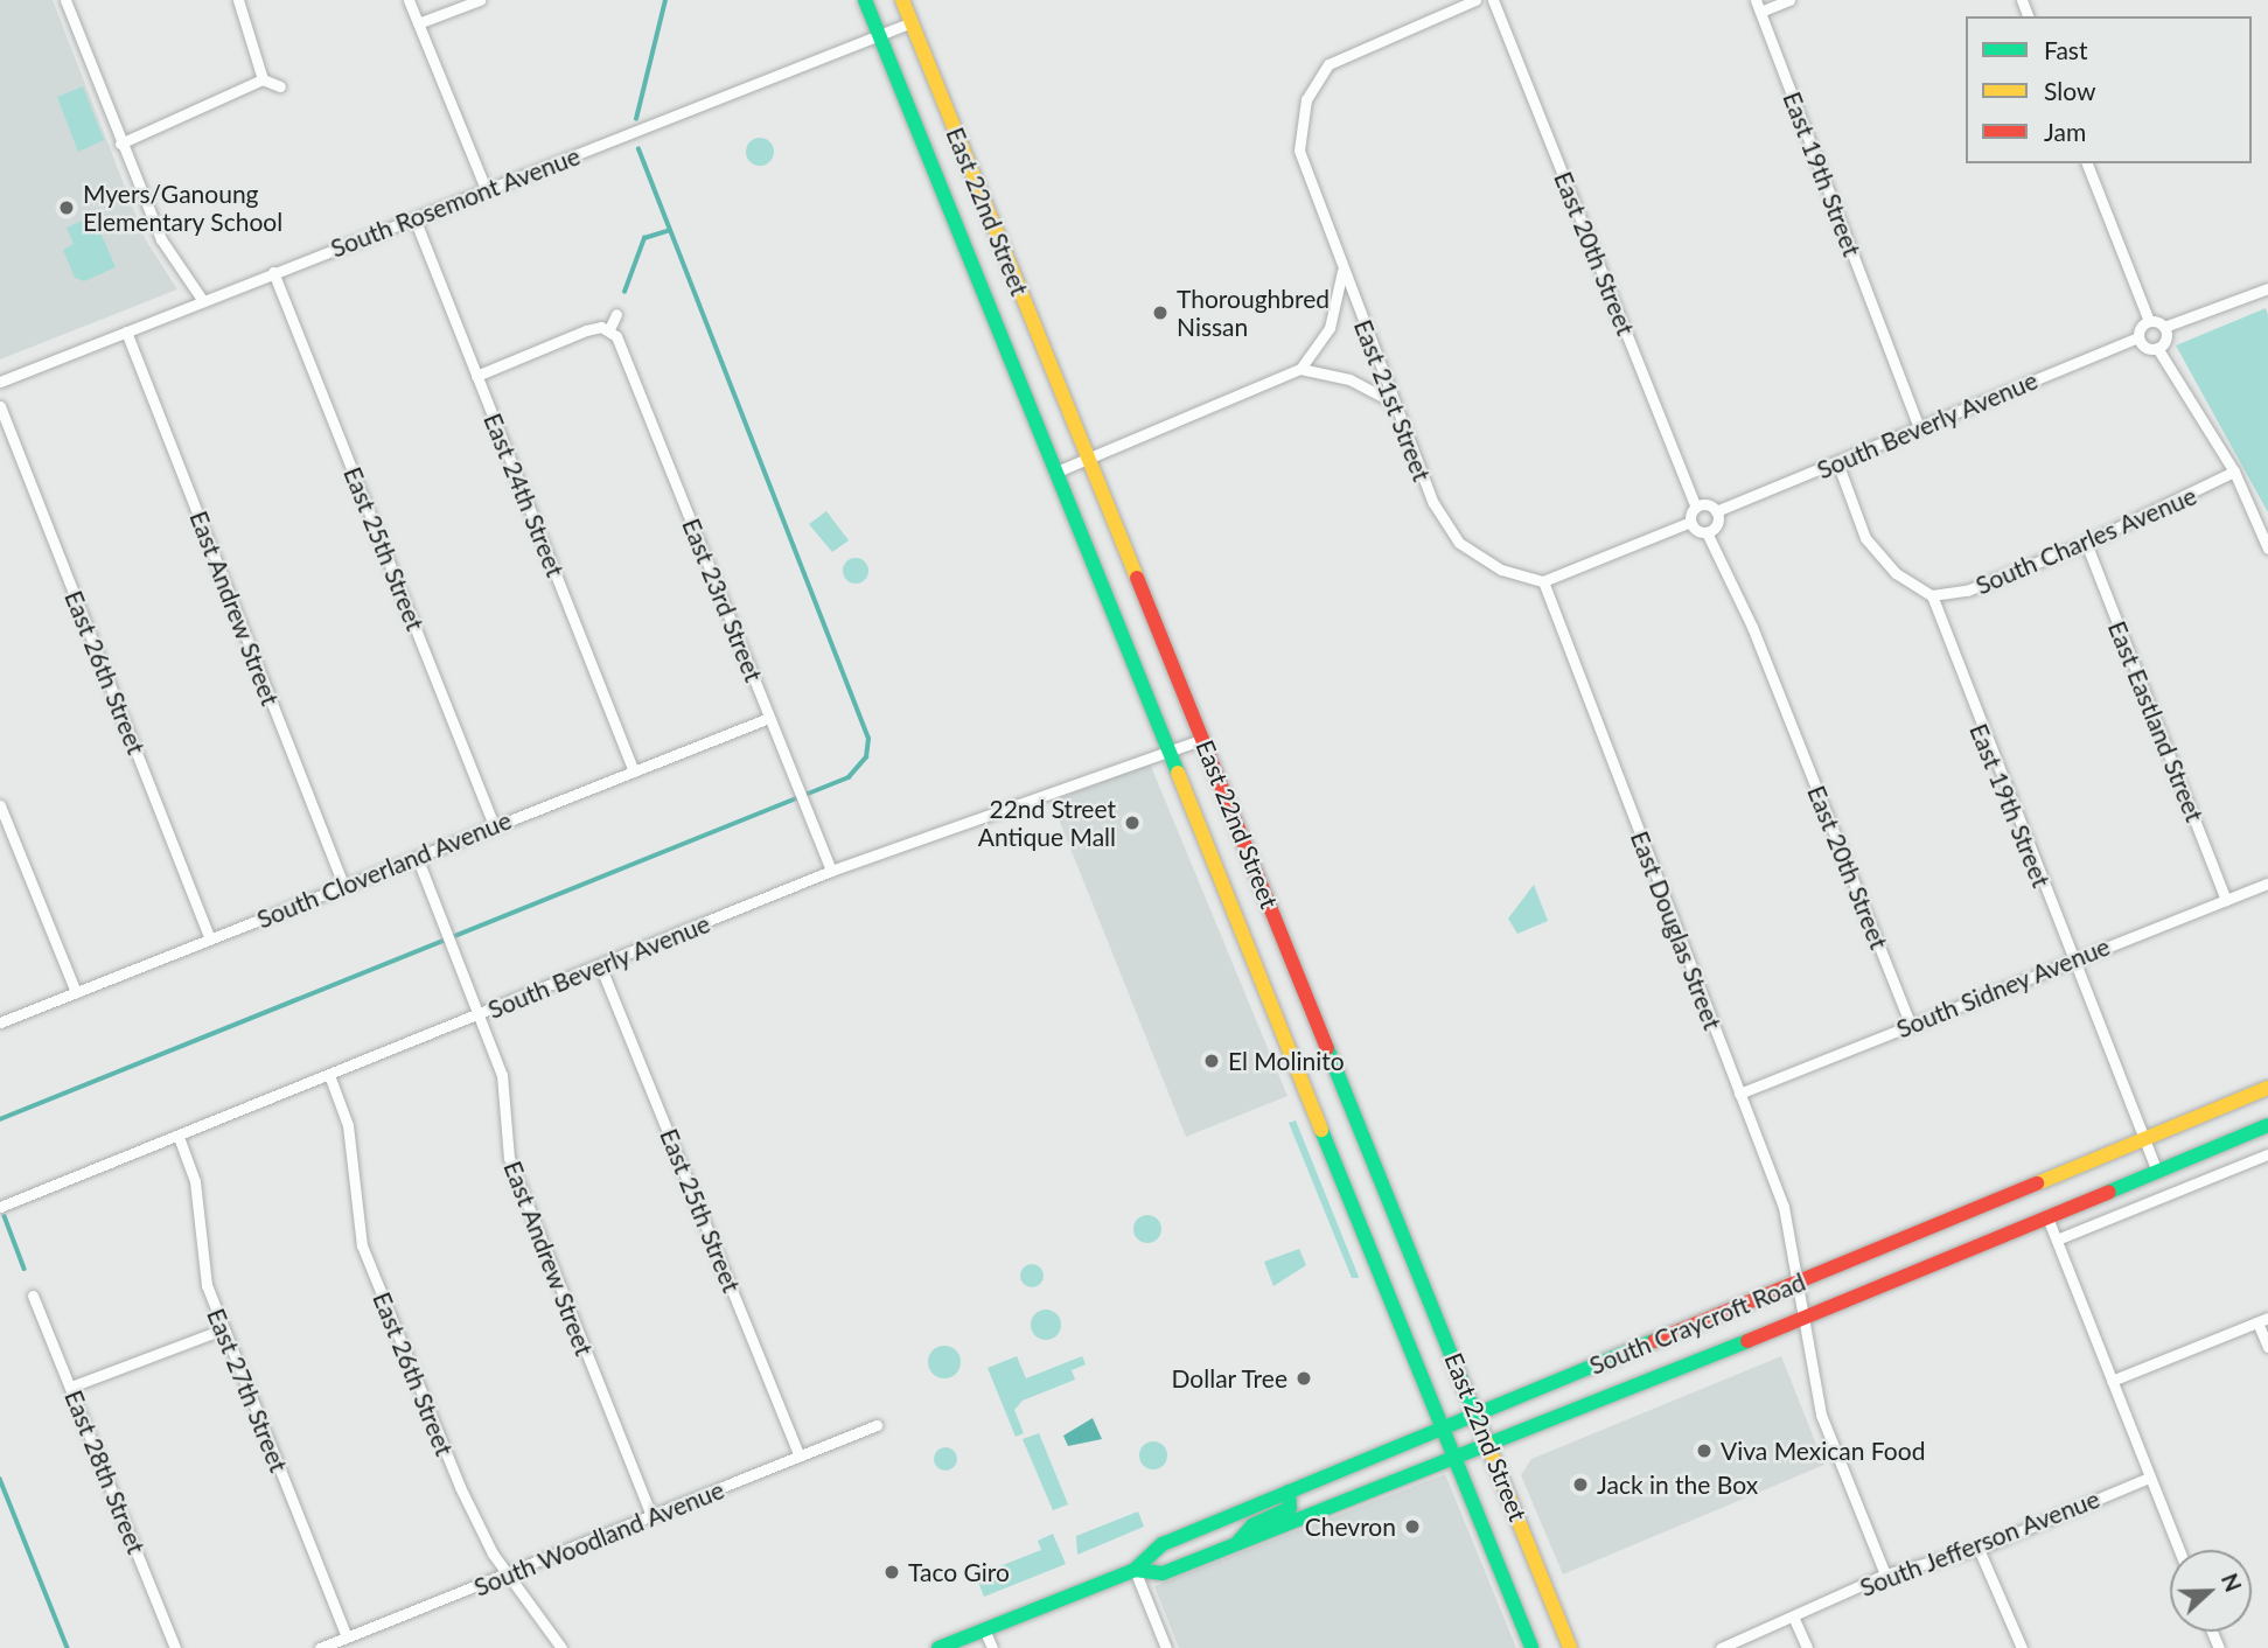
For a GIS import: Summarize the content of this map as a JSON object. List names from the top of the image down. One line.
{"streets":{"main road":["East 22nd Street","South Craycroft Road"],"street":["East 19th Street","South Rosemont Avenue","East 20th Street","East 21st Street","South Beverly Avenue","East 24th Street","South Charles Avenue","East 25th Street","East 23rd Street","East Andrew Street","East 26th Street","East Eastland Street","South Cloverland Avenue","East Douglas Street","South Sidney Avenue","East 27th Street","East 28th Street","South Woodland Avenue","South Jefferson Avenue"]},"crossings":[["East 19th Street","South Beverly Avenue"],["East 19th Street","South Charles Avenue"],["East 19th Street","South Sidney Avenue"],["East 19th Street","South Craycroft Road"],["South Rosemont Avenue","East 22nd Street"],["South Rosemont Avenue","East 24th Street"],["South Rosemont Avenue","East 25th Street"],["South Rosemont Avenue","East Andrew Street"],["East 22nd Street","South Beverly Avenue"],["East 22nd Street","South Craycroft Road"],["East 20th Street","South Sidney Avenue"],["East 21st Street","East Douglas Street"],["South Beverly Avenue","East 25th Street"],["South Beverly Avenue","East 23rd Street"],["South Beverly Avenue","East Andrew Street"],["South Beverly Avenue","East 26th Street"],["South Beverly Avenue","East 27th Street"],["East 24th Street","South Cloverland Avenue"],["South Charles Avenue","East Eastland Street"],["East 25th Street","South Cloverland Avenue"],["East 25th Street","South Woodland Avenue"],["East 23rd Street","South Cloverland Avenue"],["East Andrew Street","South Cloverland Avenue"],["East Andrew Street","South Woodland Avenue"],["East 26th Street","South Cloverland Avenue"],["East 26th Street","South Woodland Avenue"],["East Eastland Street","South Sidney Avenue"],["East Douglas Street","South Sidney Avenue"],["East Douglas Street","South Craycroft Road"],["East Douglas Street","South Jefferson Avenue"],["East 27th Street","South Woodland Avenue"]],"places":["Myers/Ganoung Elementary School","Thoroughbred Nissan","22nd Street Antique Mall","El Molinito","Dollar Tree","Viva Mexican Food","Jack in the Box","Chevron","Taco Giro"],"legend":["Fast","Slow","Jam"],"north":"right"}
